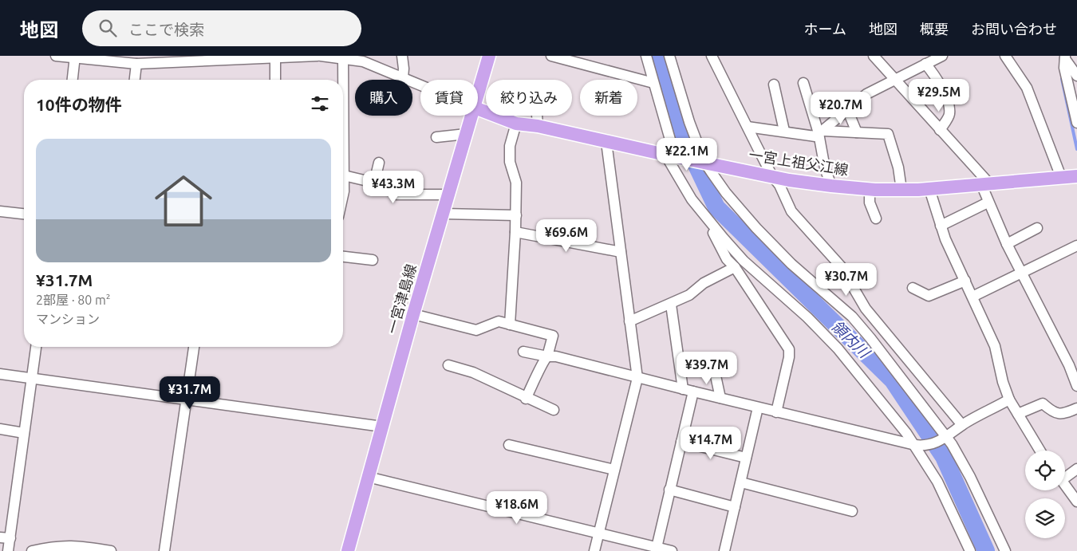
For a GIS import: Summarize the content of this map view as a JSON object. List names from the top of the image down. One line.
{"streets":{"main road":["一宮上祖父江線","一宮津島線"]},"water":["領内川"],"page":{"header":"地図","search":"ここで検索","nav":["ホーム","地図","概要","お問い合わせ"],"price":["¥29.5M","¥20.7M","¥22.1M","¥43.3M","¥69.6M","¥30.7M","¥39.7M","¥31.7M","¥14.7M","¥18.6M"],"chip":["購入","賃貸","絞り込み","新着"],"heading":"10件の物件","list":[{"name":"¥31.7M","note":"2部屋 · 80 m² · マンション"}]}}
